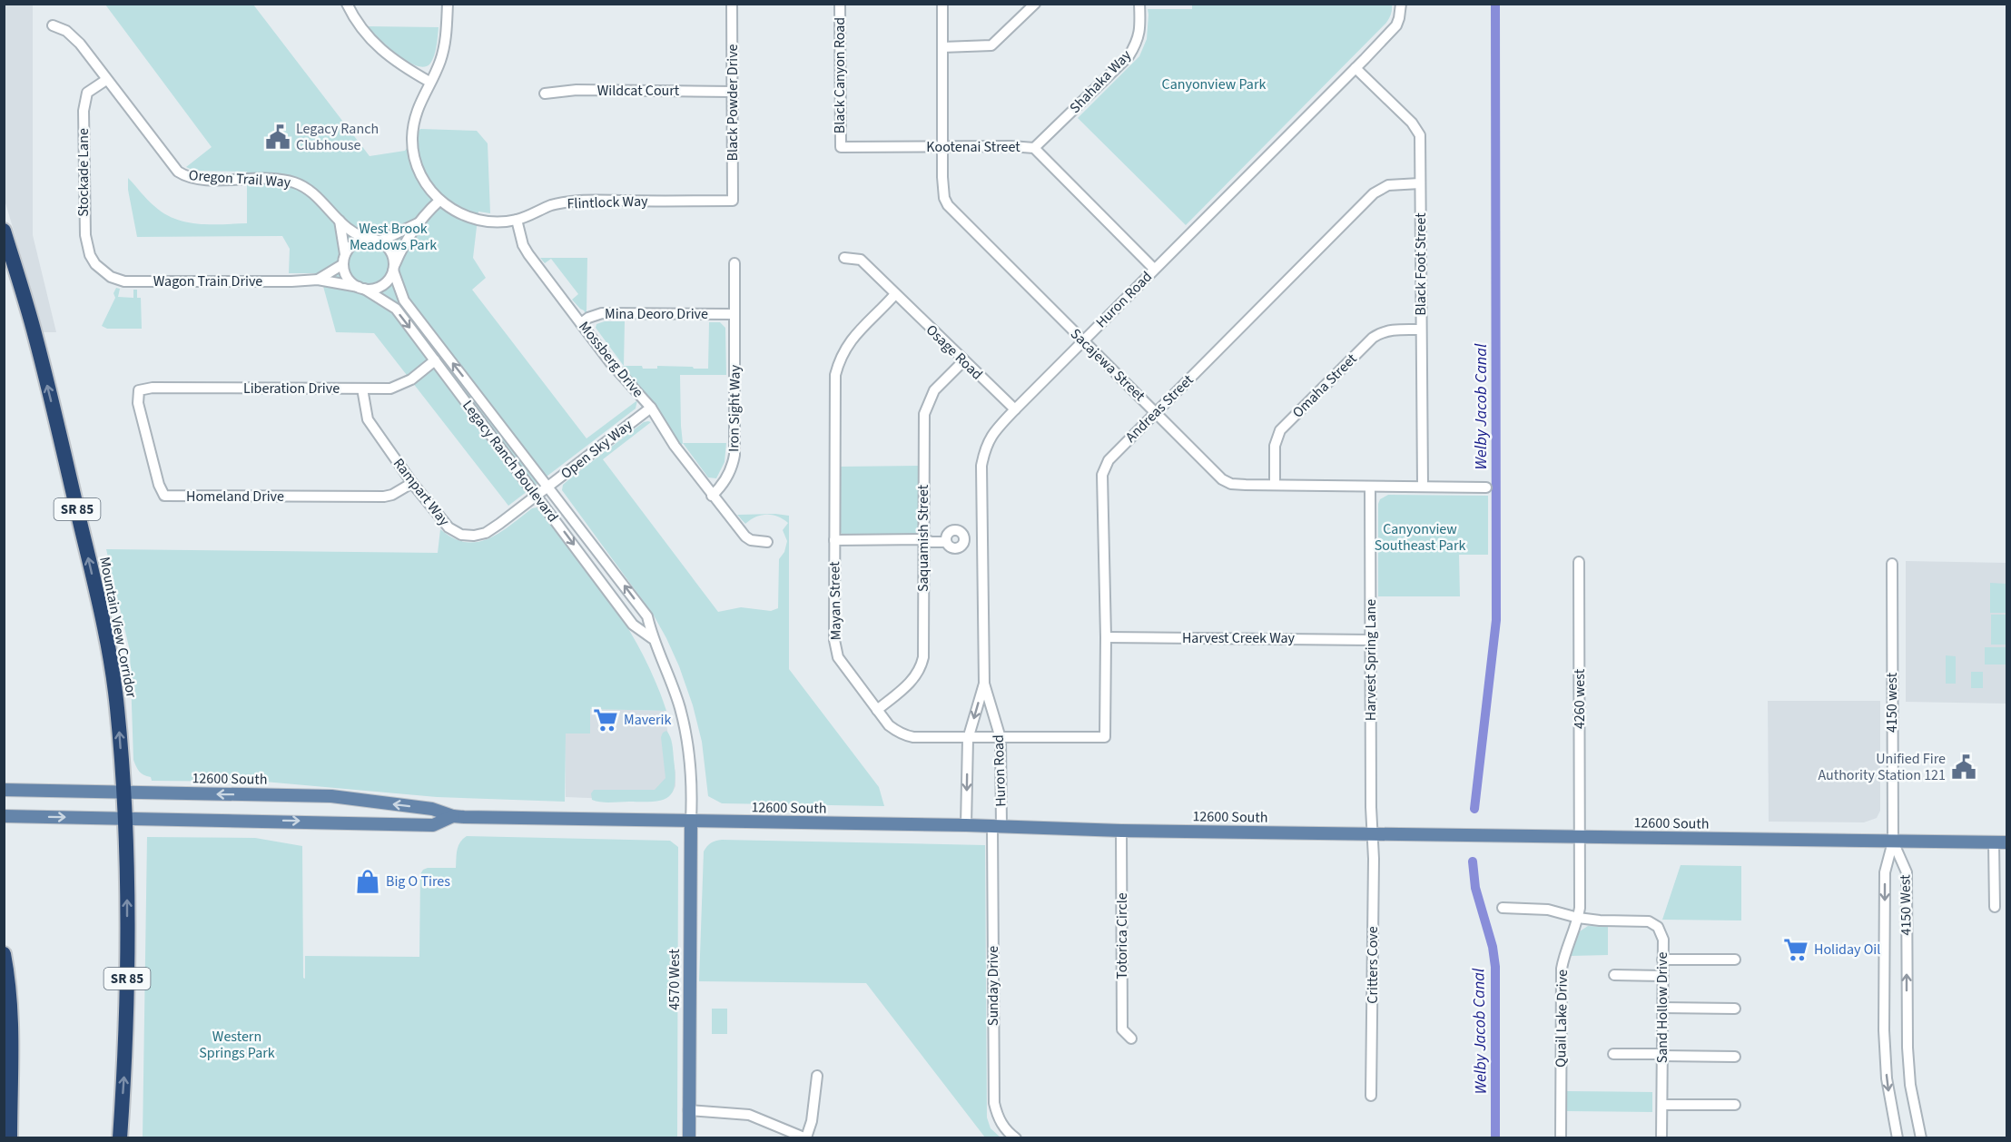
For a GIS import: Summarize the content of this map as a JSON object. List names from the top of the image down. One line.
{"streets":{"highway":["SR 85","Mountain View Corridor"],"main road":["12600 South","4570 West"],"street":["Black Canyon Road","Shahaka Way","Wildcat Court","Black Powder Drive","Kootenai Street","Stockade Lane","Oregon Trail Way","Flintlock Way","Black Foot Street","Wagon Train Drive","Huron Road","Mina Deoro Drive","Osage Road","Mossberg Drive","Sacajewa Street","Omaha Street","Liberation Drive","Iron Sight Way","Andreas Street","Open Sky Way","Legacy Ranch Boulevard","Rampart Way","Homeland Drive","Saquamish Street","Mayan Street","Harvest Creek Way","Harvest Spring Lane","4260 west","4150 west","4150 West","Totorica Circle","Critters Cove","Sunday Drive","Sand Hollow Drive","Quail Lake Drive"]},"crossings":[["Black Canyon Road","Kootenai Street"],["Shahaka Way","Kootenai Street"],["Wildcat Court","Black Powder Drive"],["Black Powder Drive","Flintlock Way"],["Kootenai Street","Huron Road"],["Kootenai Street","Sacajewa Street"],["Stockade Lane","Oregon Trail Way"],["Stockade Lane","Wagon Train Drive"],["Oregon Trail Way","Wagon Train Drive"],["Oregon Trail Way","Legacy Ranch Boulevard"],["Flintlock Way","Mossberg Drive"],["Black Foot Street","Huron Road"],["Black Foot Street","Sacajewa Street"],["Black Foot Street","Omaha Street"],["Black Foot Street","Andreas Street"],["Wagon Train Drive","Legacy Ranch Boulevard"],["Huron Road","Osage Road"],["Huron Road","Sacajewa Street"],["Huron Road","Mayan Street"],["Huron Road","12600 South"],["Huron Road","Sunday Drive"],["Mina Deoro Drive","Mossberg Drive"],["Mina Deoro Drive","Iron Sight Way"],["Osage Road","Saquamish Street"],["Osage Road","Mayan Street"],["Mossberg Drive","Iron Sight Way"],["Mossberg Drive","Open Sky Way"],["Sacajewa Street","Omaha Street"],["Sacajewa Street","Andreas Street"],["Sacajewa Street","Harvest Spring Lane"],["Liberation Drive","Legacy Ranch Boulevard"],["Liberation Drive","Rampart Way"],["Liberation Drive","Homeland Drive"],["Andreas Street","Mayan Street"],["Andreas Street","Harvest Creek Way"],["Open Sky Way","Legacy Ranch Boulevard"],["Open Sky Way","Rampart Way"],["Legacy Ranch Boulevard","Rampart Way"],["Legacy Ranch Boulevard","12600 South"],["Legacy Ranch Boulevard","4570 West"],["Rampart Way","Homeland Drive"],["Saquamish Street","Mayan Street"],["Mountain View Corridor","12600 South"],["Harvest Creek Way","Harvest Spring Lane"],["Harvest Spring Lane","12600 South"],["Harvest Spring Lane","Critters Cove"],["4260 west","12600 South"],["4260 west","Quail Lake Drive"],["4150 west","12600 South"],["4150 west","4150 West"],["12600 South","4150 West"],["12600 South","Totorica Circle"],["12600 South","Critters Cove"],["12600 South","4570 West"],["12600 South","Sunday Drive"],["12600 South","Quail Lake Drive"],["Sand Hollow Drive","Quail Lake Drive"]],"one_way":["Mountain View Corridor"],"water":["Welby Jacob Canal"],"parks":["Canyonview Park","West Brook Meadows Park","Canyonview Southeast Park","Western Springs Park"],"places":{"public building":["Legacy Ranch Clubhouse","Unified Fire Authority Station 121"],"supermarket":["Maverik","Holiday Oil"],"shop":["Big O Tires"]}}
